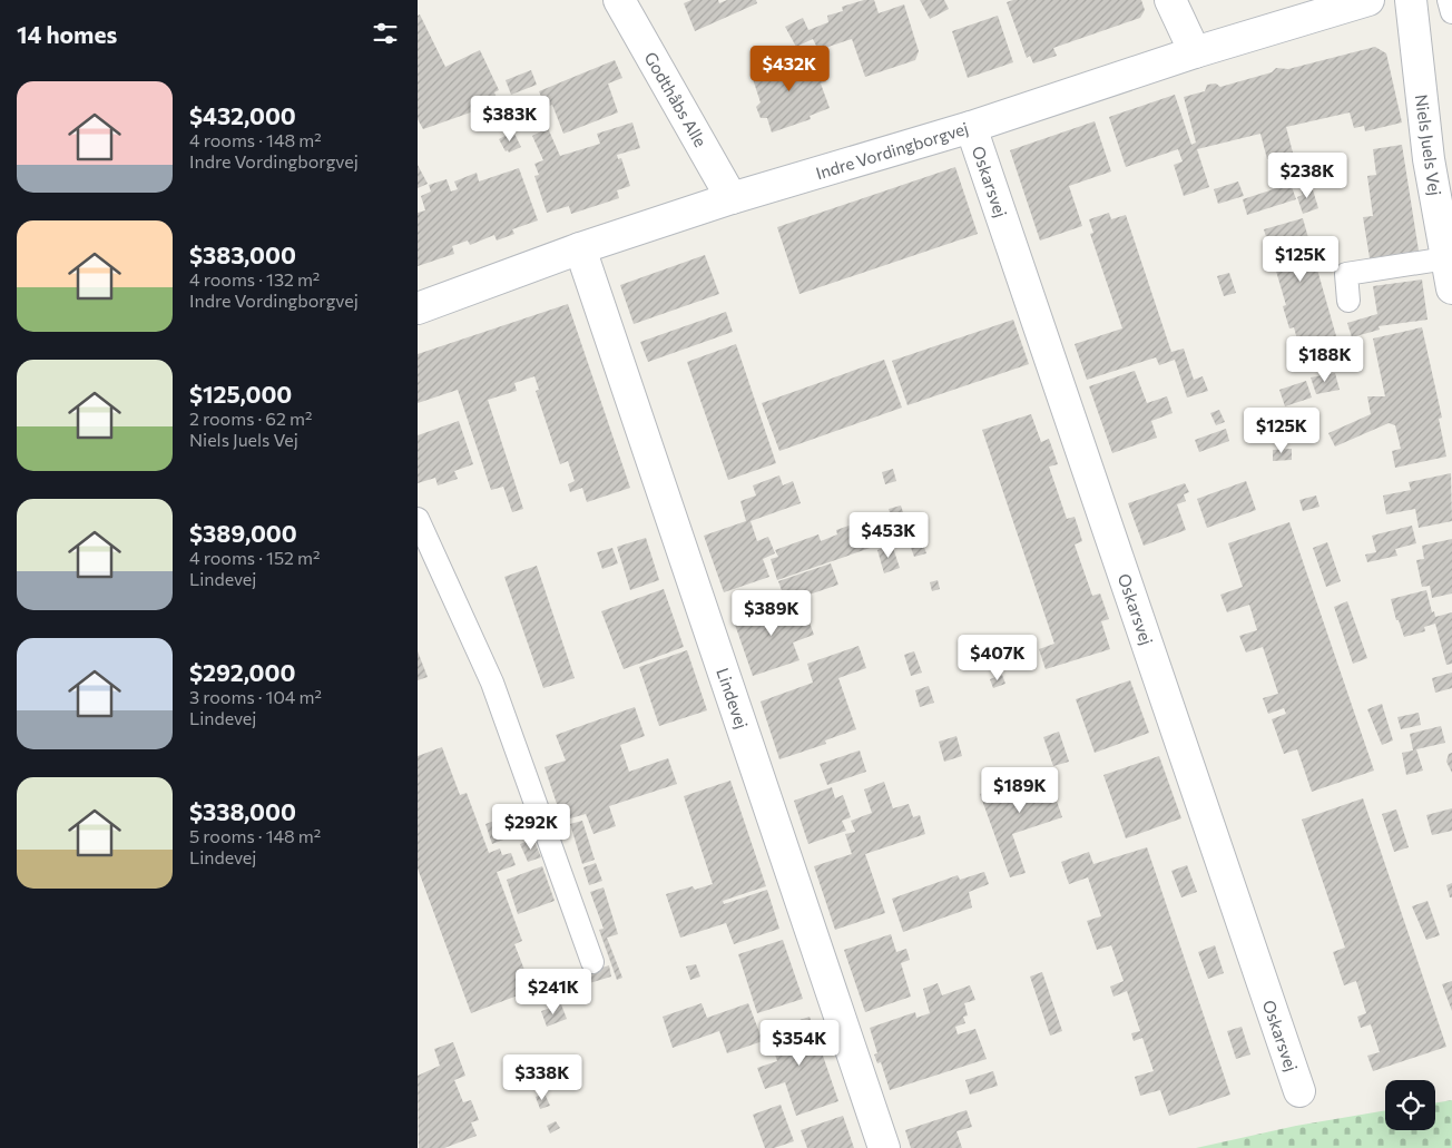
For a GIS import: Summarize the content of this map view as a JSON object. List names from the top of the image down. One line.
{"streets":{"street":["Godthåbs Alle","Niels Juels Vej","Indre Vordingborgvej","Oskarsvej","Lindevej"]},"crossings":[["Godthåbs Alle","Indre Vordingborgvej"],["Indre Vordingborgvej","Oskarsvej"],["Indre Vordingborgvej","Lindevej"]],"page":{"heading":"14 homes","price":["$432K","$383K","$238K","$125K","$188K","$125K","$453K","$389K","$407K","$189K","$292K","$241K","$354K","$338K"],"list":[{"name":"$432,000","note":"4 rooms · 148 m² · Indre Vordingborgvej"},{"name":"$383,000","note":"4 rooms · 132 m² · Indre Vordingborgvej"},{"name":"$125,000","note":"2 rooms · 62 m² · Niels Juels Vej"},{"name":"$389,000","note":"4 rooms · 152 m² · Lindevej"},{"name":"$292,000","note":"3 rooms · 104 m² · Lindevej"},{"name":"$338,000","note":"5 rooms · 148 m² · Lindevej"}]}}
